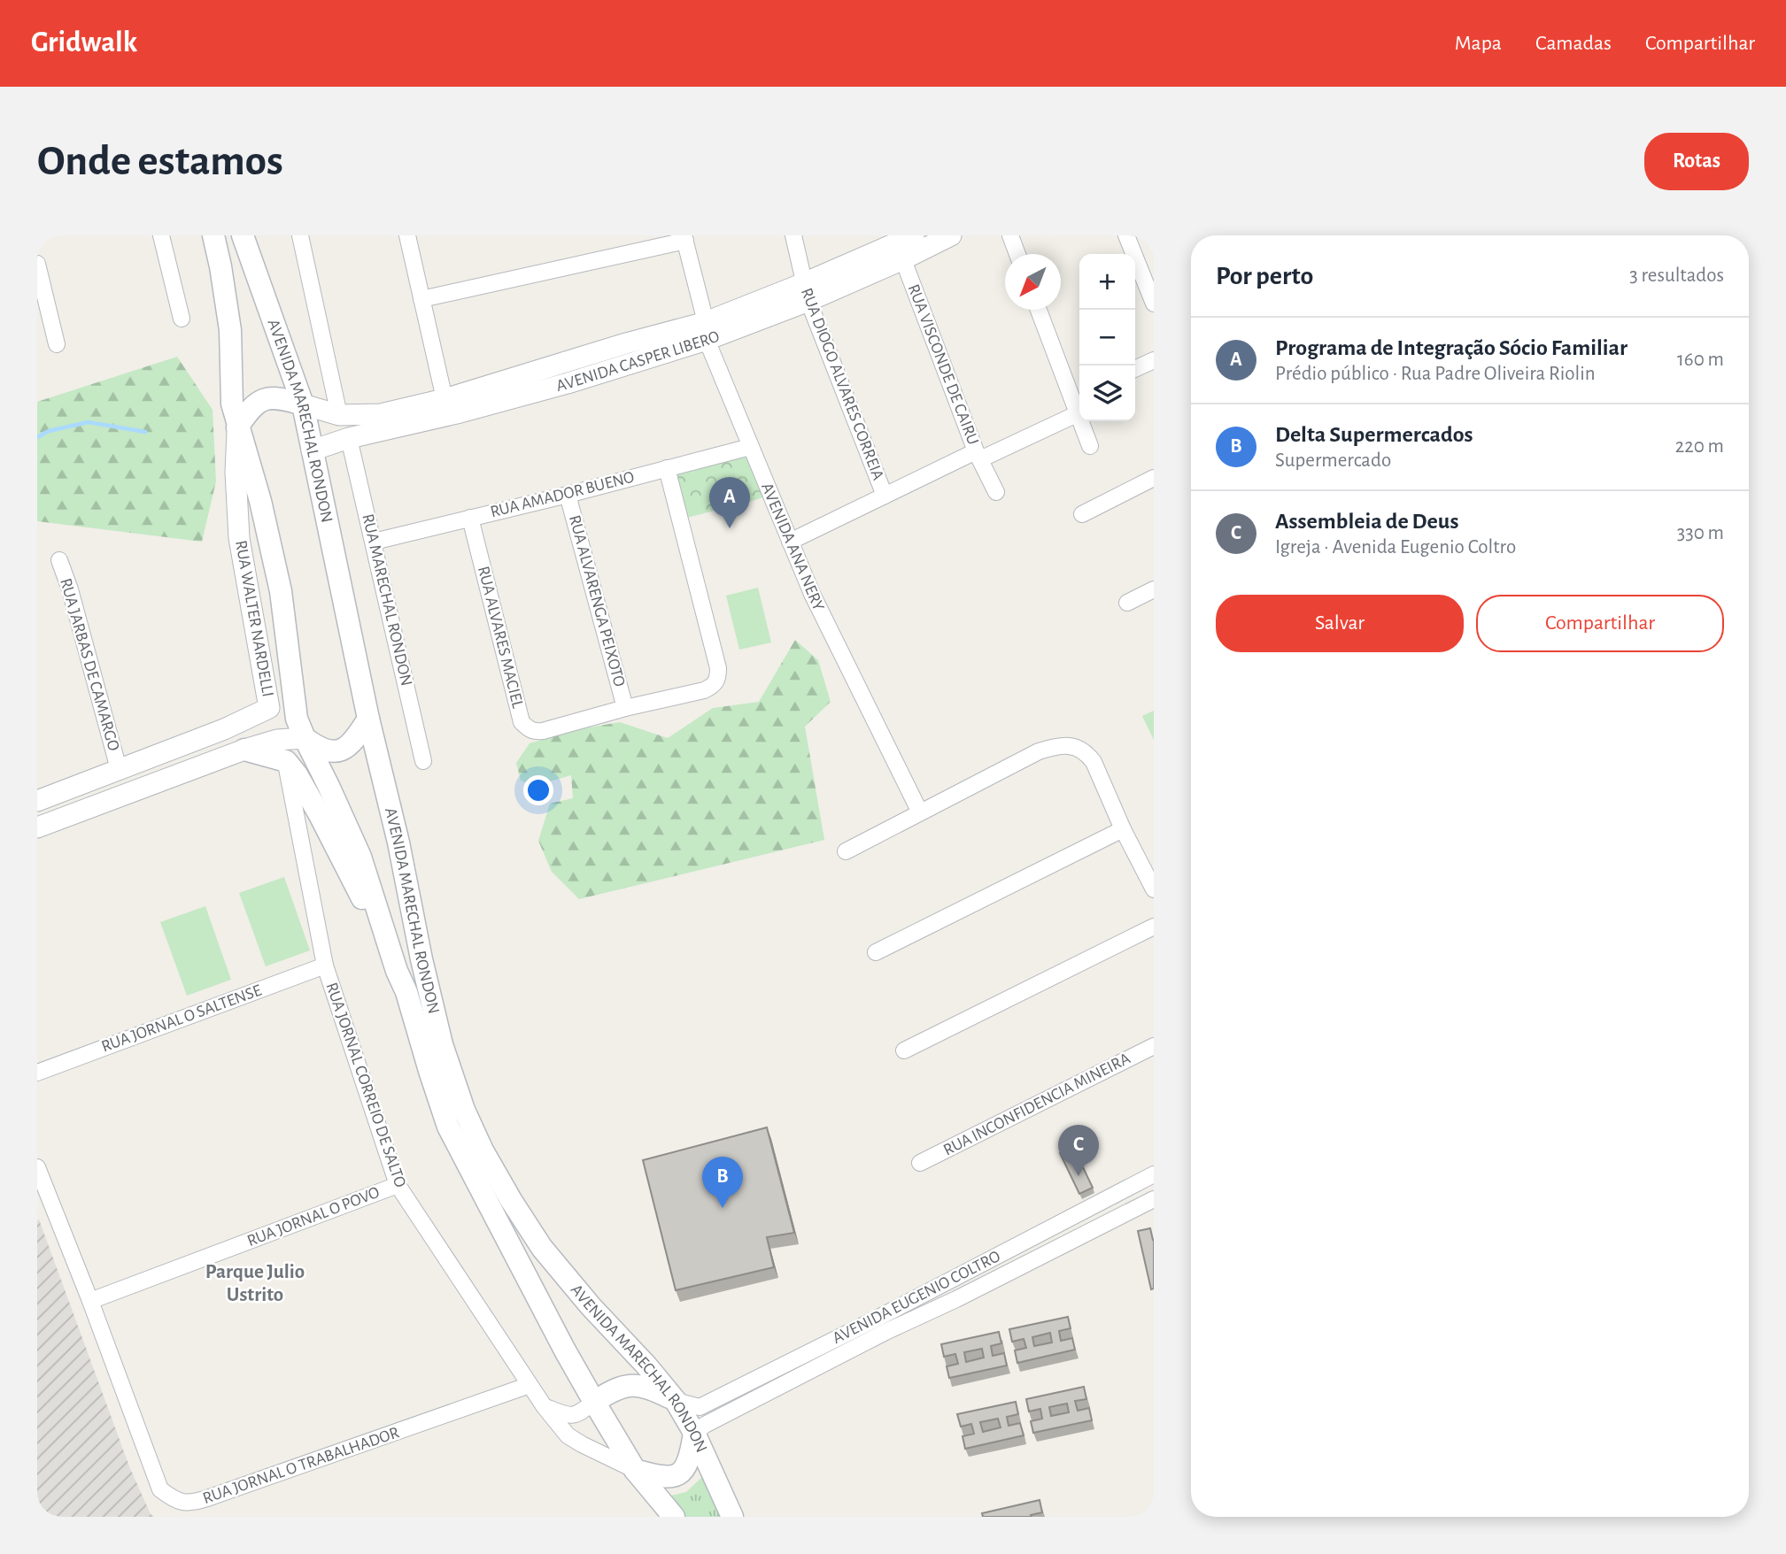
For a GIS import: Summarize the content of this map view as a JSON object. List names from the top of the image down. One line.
{"streets":{"main road":["AVENIDA MARECHAL RONDON"],"street":["AVENIDA CASPER LIBERO","RUA VISCONDE DE CAIRU","RUA DIOGO ALVARES CORREIA","RUA AMADOR BUENO","AVENIDA ANA NERY","RUA MARECHAL RONDON","RUA ALVARENGA PEIXOTO","RUA WALTER NARDELLI","RUA ALVARES MACIEL","RUA JARBAS DE CAMARGO","RUA JORNAL O SALTENSE","RUA JORNAL CORREIO DE SALTO","RUA INCONFIDENCIA MINEIRA","RUA JORNAL O POVO","AVENIDA EUGENIO COLTRO","RUA JORNAL O TRABALHADOR"]},"crossings":[["AVENIDA CASPER LIBERO","RUA VISCONDE DE CAIRU"],["AVENIDA CASPER LIBERO","RUA DIOGO ALVARES CORREIA"],["AVENIDA CASPER LIBERO","AVENIDA MARECHAL RONDON"],["AVENIDA CASPER LIBERO","AVENIDA ANA NERY"],["AVENIDA CASPER LIBERO","RUA MARECHAL RONDON"],["AVENIDA MARECHAL RONDON","RUA WALTER NARDELLI"],["AVENIDA MARECHAL RONDON","RUA JORNAL CORREIO DE SALTO"],["AVENIDA MARECHAL RONDON","AVENIDA EUGENIO COLTRO"],["RUA AMADOR BUENO","AVENIDA ANA NERY"],["RUA AMADOR BUENO","RUA MARECHAL RONDON"],["RUA AMADOR BUENO","RUA ALVARENGA PEIXOTO"],["RUA AMADOR BUENO","RUA ALVARES MACIEL"],["RUA ALVARENGA PEIXOTO","RUA ALVARES MACIEL"],["RUA WALTER NARDELLI","RUA JARBAS DE CAMARGO"],["RUA JORNAL O SALTENSE","RUA JORNAL CORREIO DE SALTO"],["RUA JORNAL CORREIO DE SALTO","RUA JORNAL O POVO"],["RUA JORNAL CORREIO DE SALTO","AVENIDA EUGENIO COLTRO"],["RUA JORNAL CORREIO DE SALTO","RUA JORNAL O TRABALHADOR"],["RUA JORNAL O POVO","RUA JORNAL O TRABALHADOR"]],"districts":["Parque Julio Ustrito"],"north":"bottom left","page":{"header":"Gridwalk","nav":["Mapa","Camadas","Compartilhar"],"buttons":["Rotas",["Salvar","Compartilhar"]],"title":"Onde estamos","heading":["Por perto","3 resultados"],"map_buttons":["+","−"],"list":[{"mark":"A","name":"Programa de Integração Sócio Familiar","note":"Prédio público · Rua Padre Oliveira Riolin","value":"160 m"},{"mark":"B","name":"Delta Supermercados","note":"Supermercado","value":"220 m"},{"mark":"C","name":"Assembleia de Deus","note":"Igreja · Avenida Eugenio Coltro","value":"330 m"}],"pins":["A","C","B"]}}
